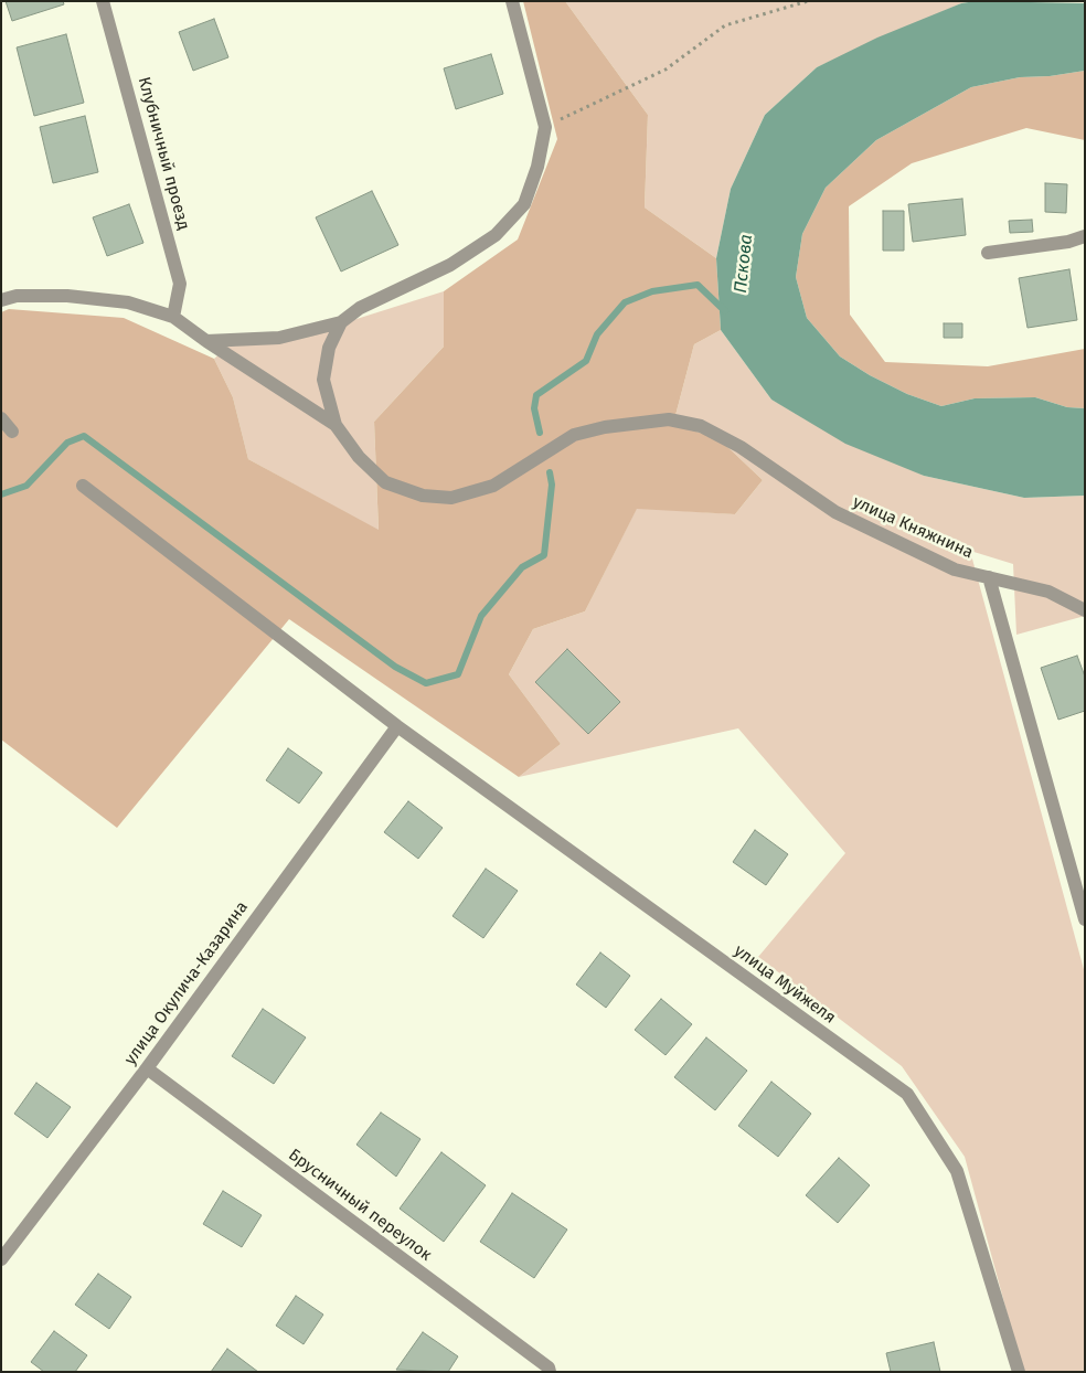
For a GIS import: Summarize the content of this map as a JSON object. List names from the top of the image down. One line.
{"streets":{"street":["Клубничный проезд","улица Княжнина","улица Окулича-Казарина","улица Муйжеля","Брусничный переулок"]},"crossings":[["улица Окулича-Казарина","улица Муйжеля"],["улица Окулича-Казарина","Брусничный переулок"]],"water":["Пскова"]}
